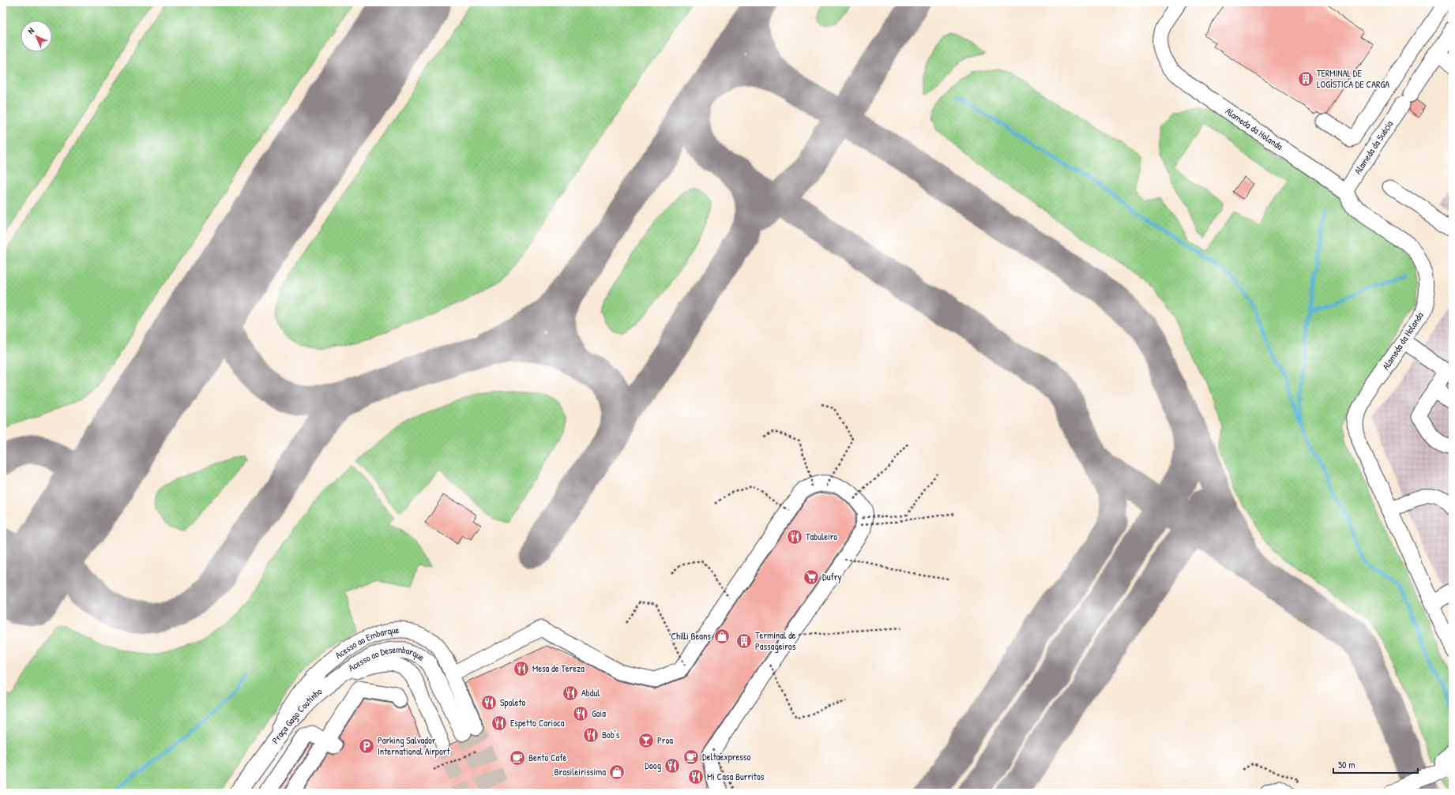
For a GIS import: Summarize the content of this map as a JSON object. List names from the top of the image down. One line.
{"streets":{"main road":["Praça Gago Coutinho"],"lane":["Alameda da Holanda","Alameda da Suécia","Acesso ao Embarque","Acesso ao Desembarque"]},"crossings":[["Alameda da Holanda","Alameda da Suécia"],["Acesso ao Embarque","Acesso ao Desembarque"],["Acesso ao Embarque","Praça Gago Coutinho"],["Acesso ao Desembarque","Praça Gago Coutinho"]],"places":{"building":["TERMINAL DE LOGÍSTICA DE CARGA","Terminal de Passageiros"],"restaurant":["Tabuleiro","Mesa de Tereza","Abdul","Spoleto","Goia","Espetto Carioca","Bob's","Doog","Mi Casa Burritos"],"supermarket":["Dufry"],"shop":["Chilli Beans","Brasileirissima"],"bar":["Proa"],"parking":["Parking Salvador International Airport"],"cafe":["Deltaexpresso","Bento Café"]},"scale_bar":"50 m","north":"top left"}
